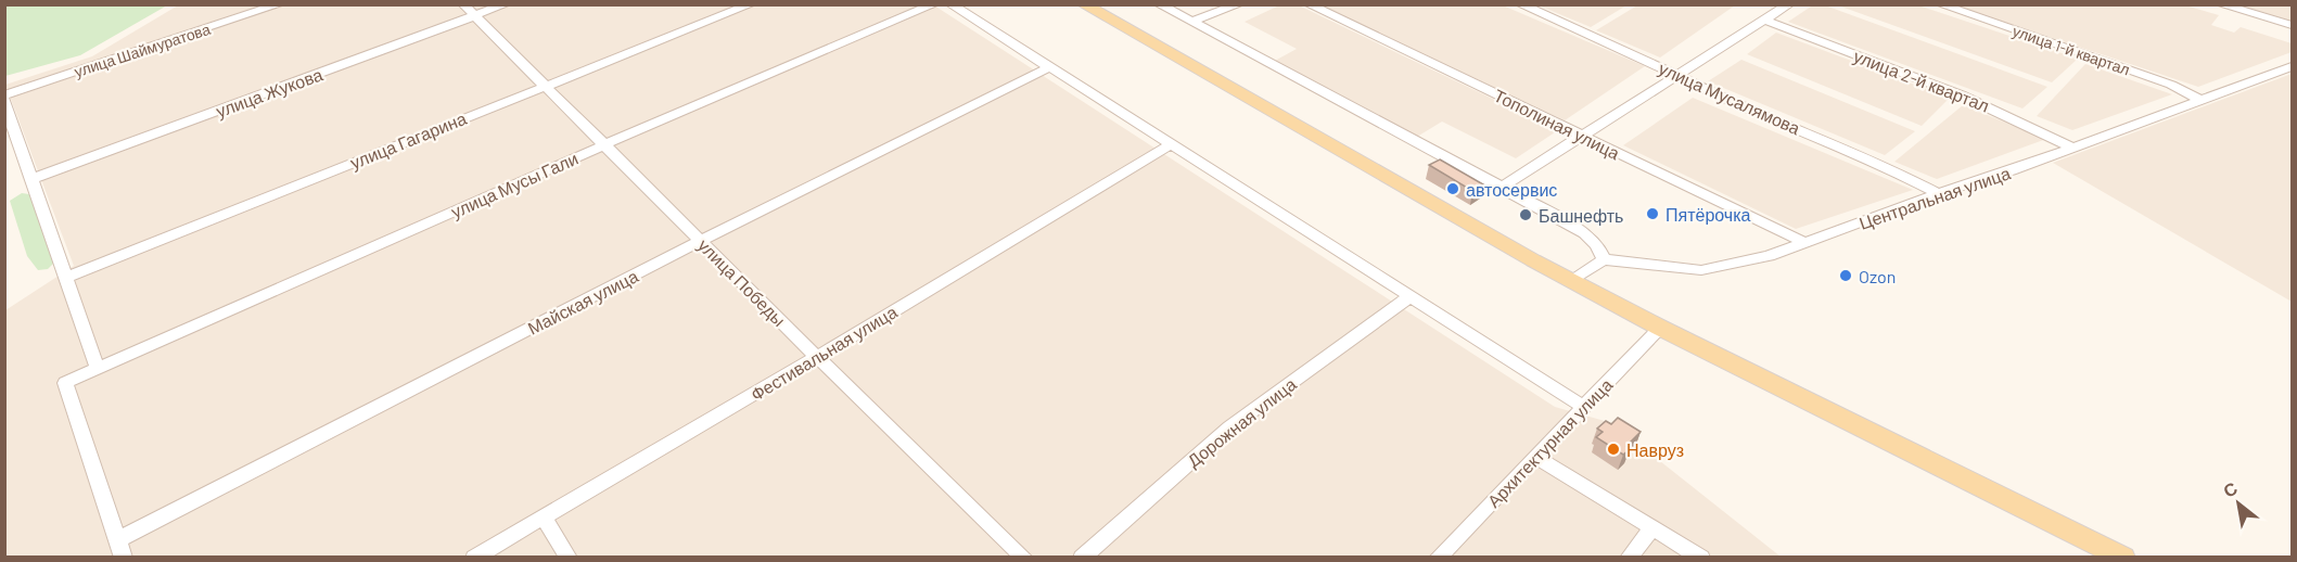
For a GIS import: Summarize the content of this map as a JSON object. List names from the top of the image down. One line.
{"streets":{"street":["улица Шаймуратова","улица 1-й квартал","улица 2-й квартал","улица Жукова","улица Мусалямова","Тополиная улица","улица Гагарина","улица Мусы Гали","Центральная улица","улица Победы","Майская улица","Фестивальная улица","Дорожная улица","Архитектурная улица"]},"crossings":[["улица 1-й квартал","Центральная улица"],["улица 2-й квартал","Центральная улица"],["улица Жукова","улица Победы"],["улица Мусалямова","Центральная улица"],["Тополиная улица","Центральная улица"],["улица Гагарина","улица Победы"],["улица Мусы Гали","улица Победы"],["улица Мусы Гали","Майская улица"],["улица Победы","Майская улица"],["улица Победы","Фестивальная улица"]],"places":["автосервис","Пятёрочка","Башнефть","Ozon","Навруз"],"north":"top left"}
